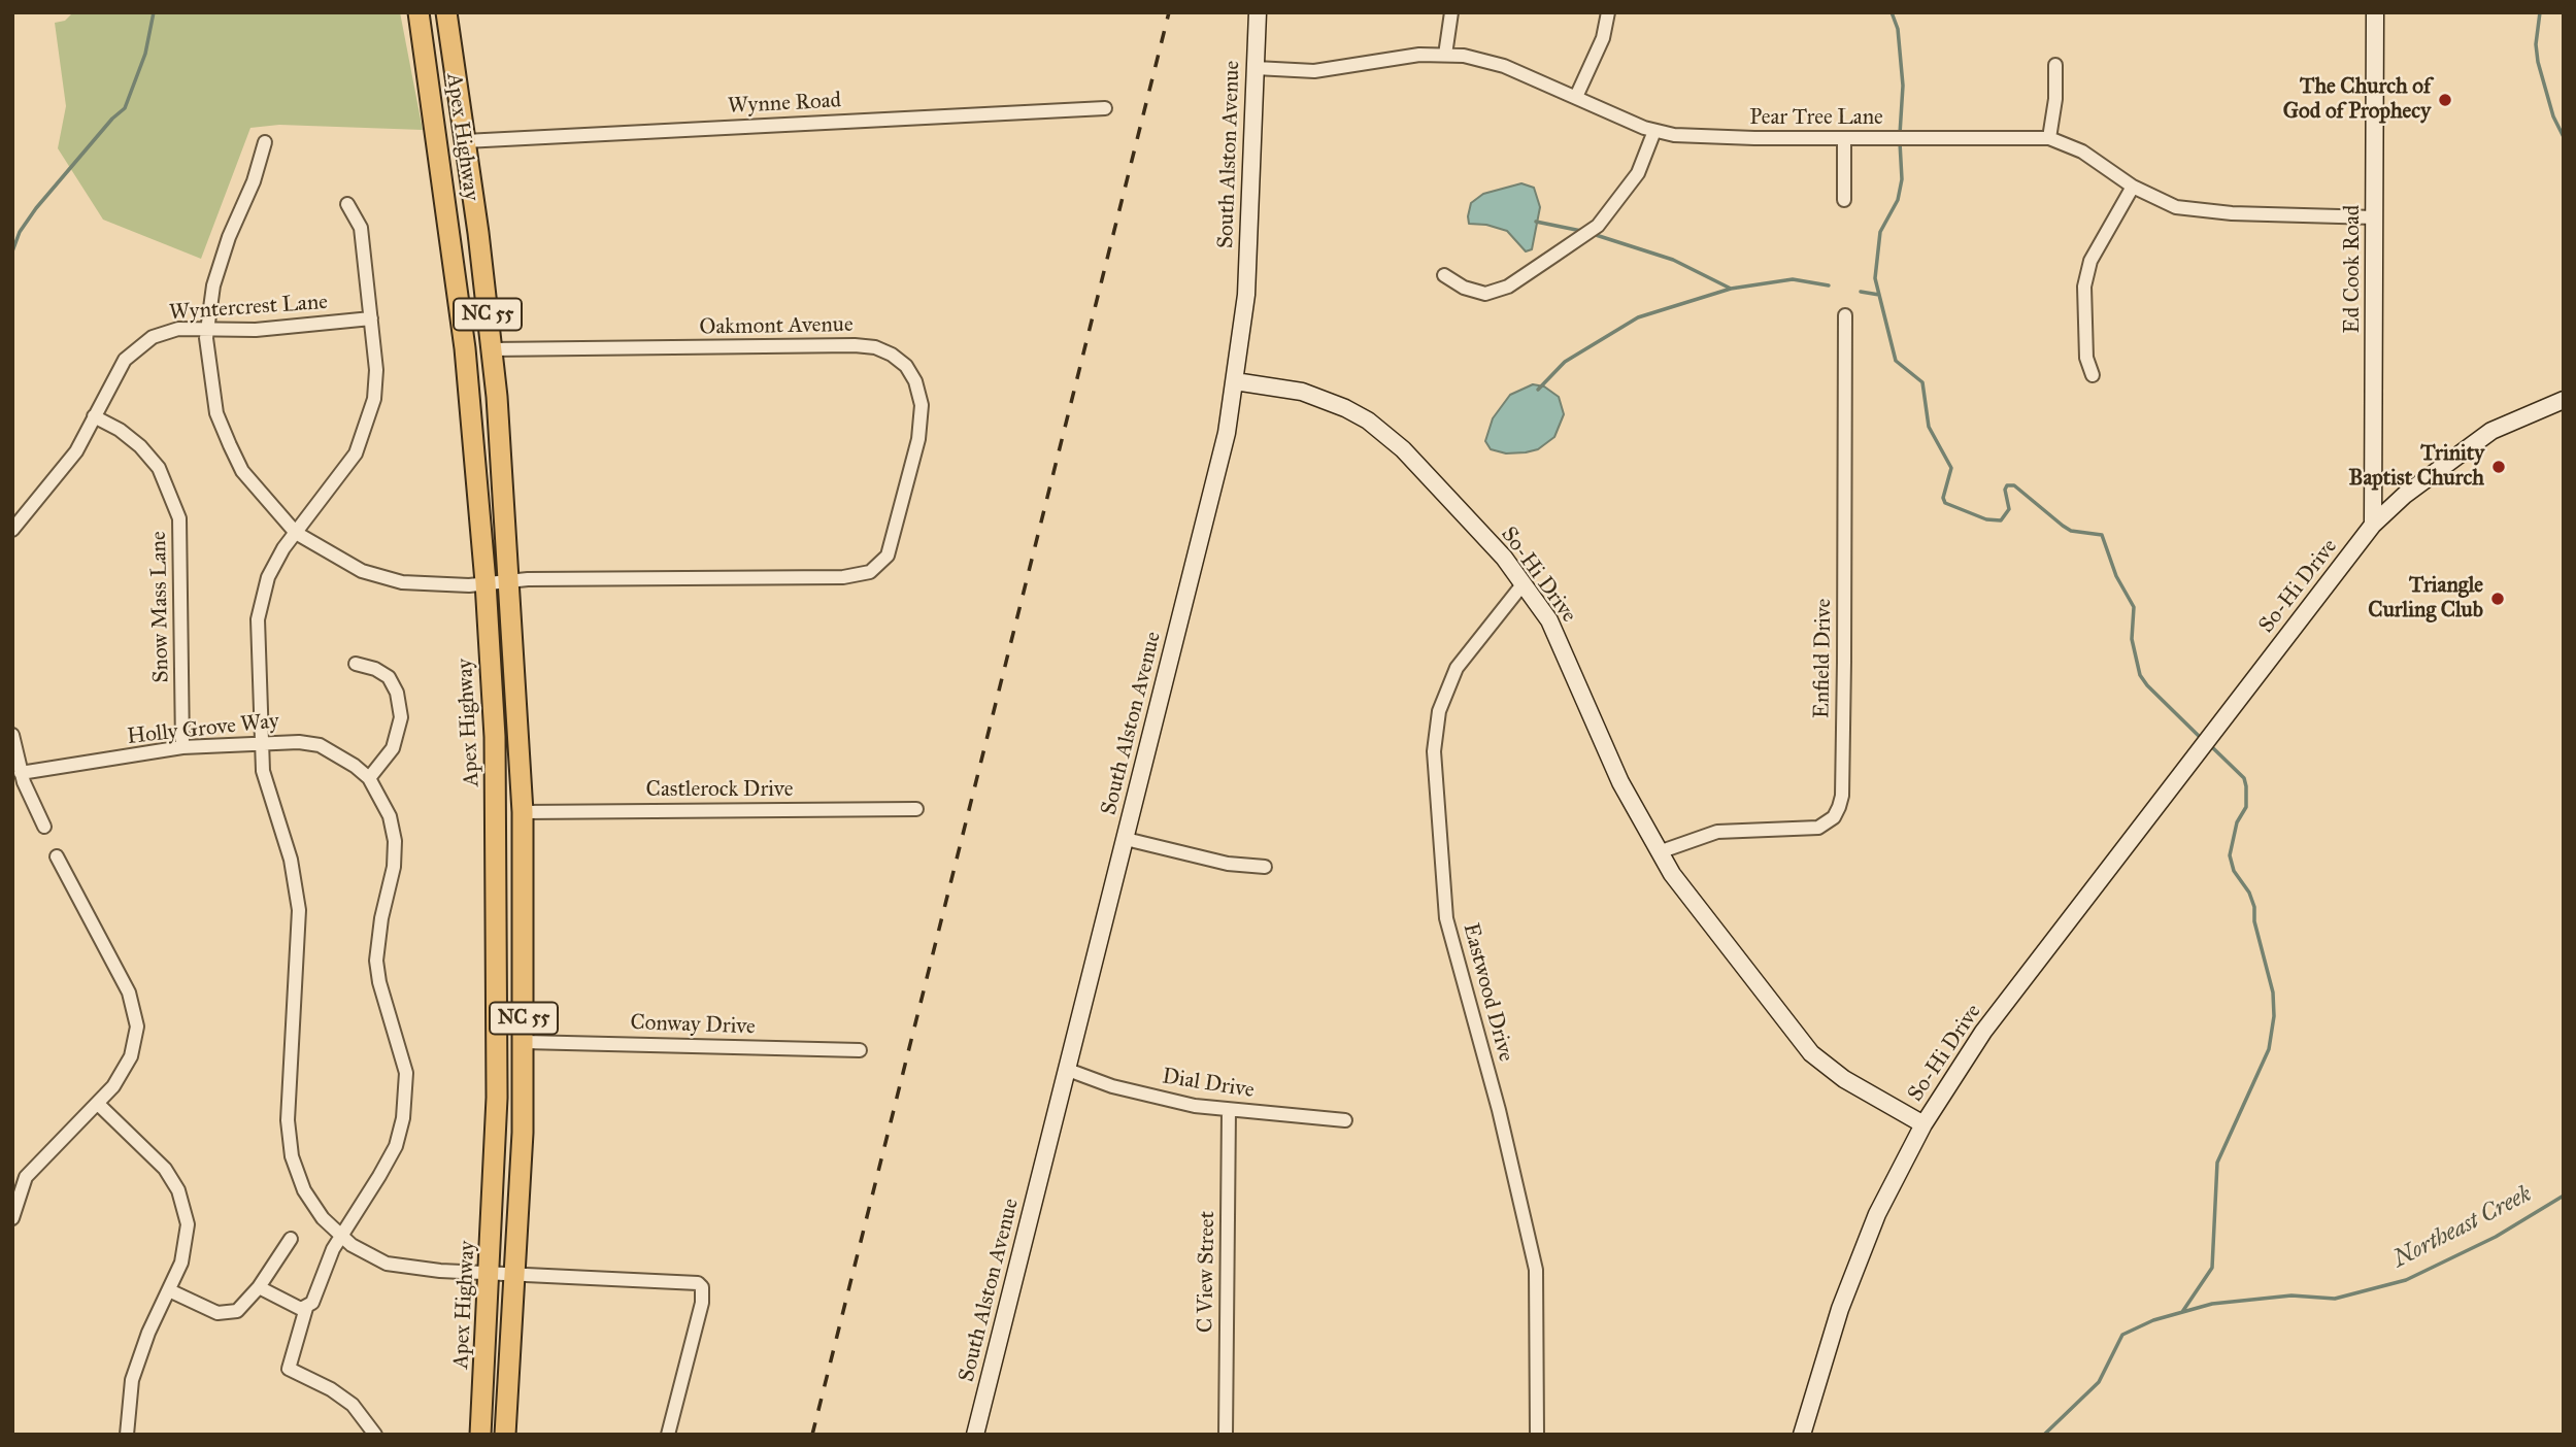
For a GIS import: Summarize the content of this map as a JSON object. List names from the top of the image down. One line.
{"streets":{"main road":["Apex Highway","NC 55"],"street":["Wynne Road","Pear Tree Lane","South Alston Avenue","Ed Cook Road","Wyntercrest Lane","Oakmont Avenue","So-Hi Drive","Snow Mass Lane","Enfield Drive","Holly Grove Way","Castlerock Drive","Eastwood Drive","Conway Drive","Dial Drive","C View Street"]},"crossings":[["Wynne Road","Apex Highway"],["Pear Tree Lane","South Alston Avenue"],["Pear Tree Lane","Ed Cook Road"],["Apex Highway","Oakmont Avenue"],["Apex Highway","Castlerock Drive"],["Apex Highway","Conway Drive"],["South Alston Avenue","So-Hi Drive"],["South Alston Avenue","Dial Drive"],["Ed Cook Road","So-Hi Drive"],["Wyntercrest Lane","Oakmont Avenue"],["Wyntercrest Lane","Snow Mass Lane"],["So-Hi Drive","Enfield Drive"],["So-Hi Drive","Eastwood Drive"],["Snow Mass Lane","Holly Grove Way"],["Dial Drive","C View Street"]],"water":["Northeast Creek"],"places":["The Church of God of Prophecy","Trinity Baptist Church","Triangle Curling Club"]}
